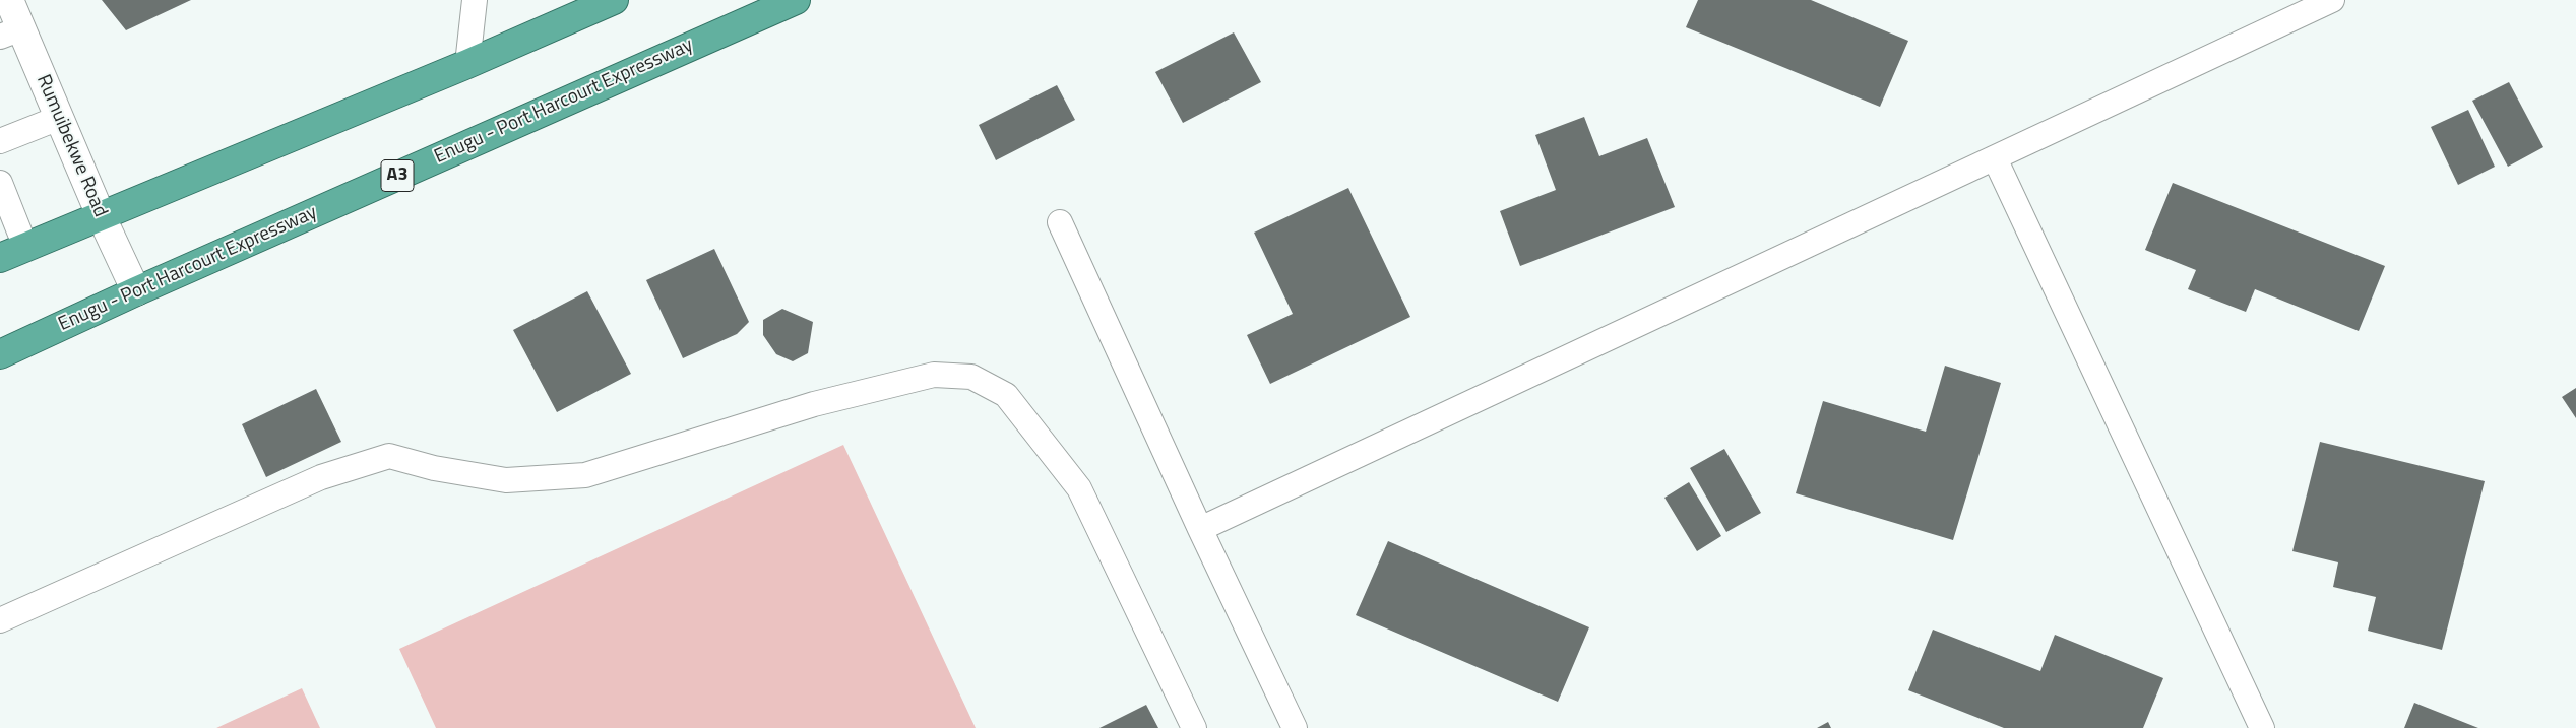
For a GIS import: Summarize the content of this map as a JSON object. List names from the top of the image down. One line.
{"streets":{"highway":["Enugu - Port Harcourt Expressway","A3"],"street":["Rumuibekwe Road"]},"crossings":[["Enugu - Port Harcourt Expressway","Rumuibekwe Road"]]}
